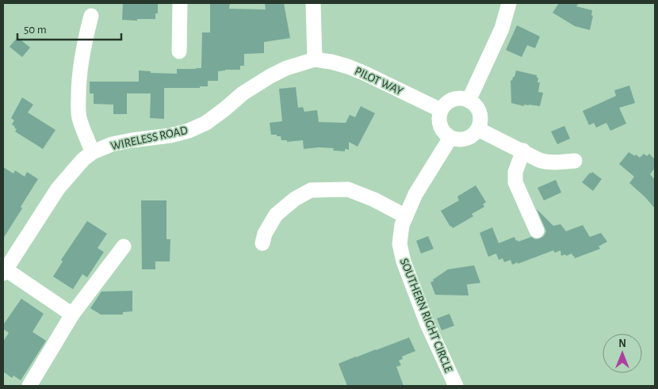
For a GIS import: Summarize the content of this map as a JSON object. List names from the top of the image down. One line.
{"streets":{"street":["PILOT WAY","WIRELESS ROAD","SOUTHERN RIGHT CIRCLE"]},"crossings":[["PILOT WAY","WIRELESS ROAD"],["PILOT WAY","SOUTHERN RIGHT CIRCLE"]],"scale_bar":"50 m","north":"top"}
